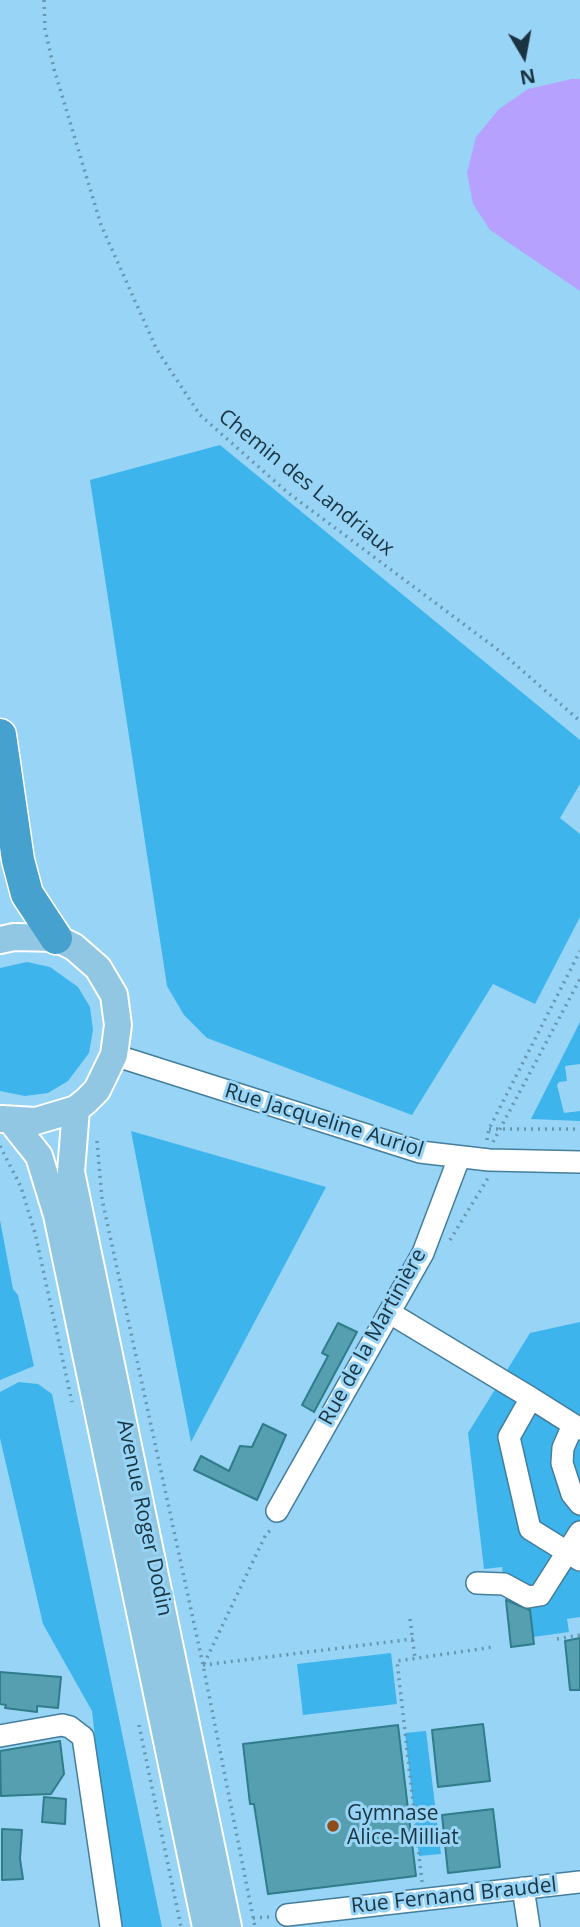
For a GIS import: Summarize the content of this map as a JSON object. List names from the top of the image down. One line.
{"streets":{"main road":["Avenue Roger Dodin"],"street":["Rue Jacqueline Auriol","Rue de la Martinière","Rue Fernand Braudel"],"path":["Chemin des Landriaux"]},"crossings":[["Rue Jacqueline Auriol","Rue de la Martinière"]],"places":["Gymnase Alice-Milliat"],"north":"bottom"}
